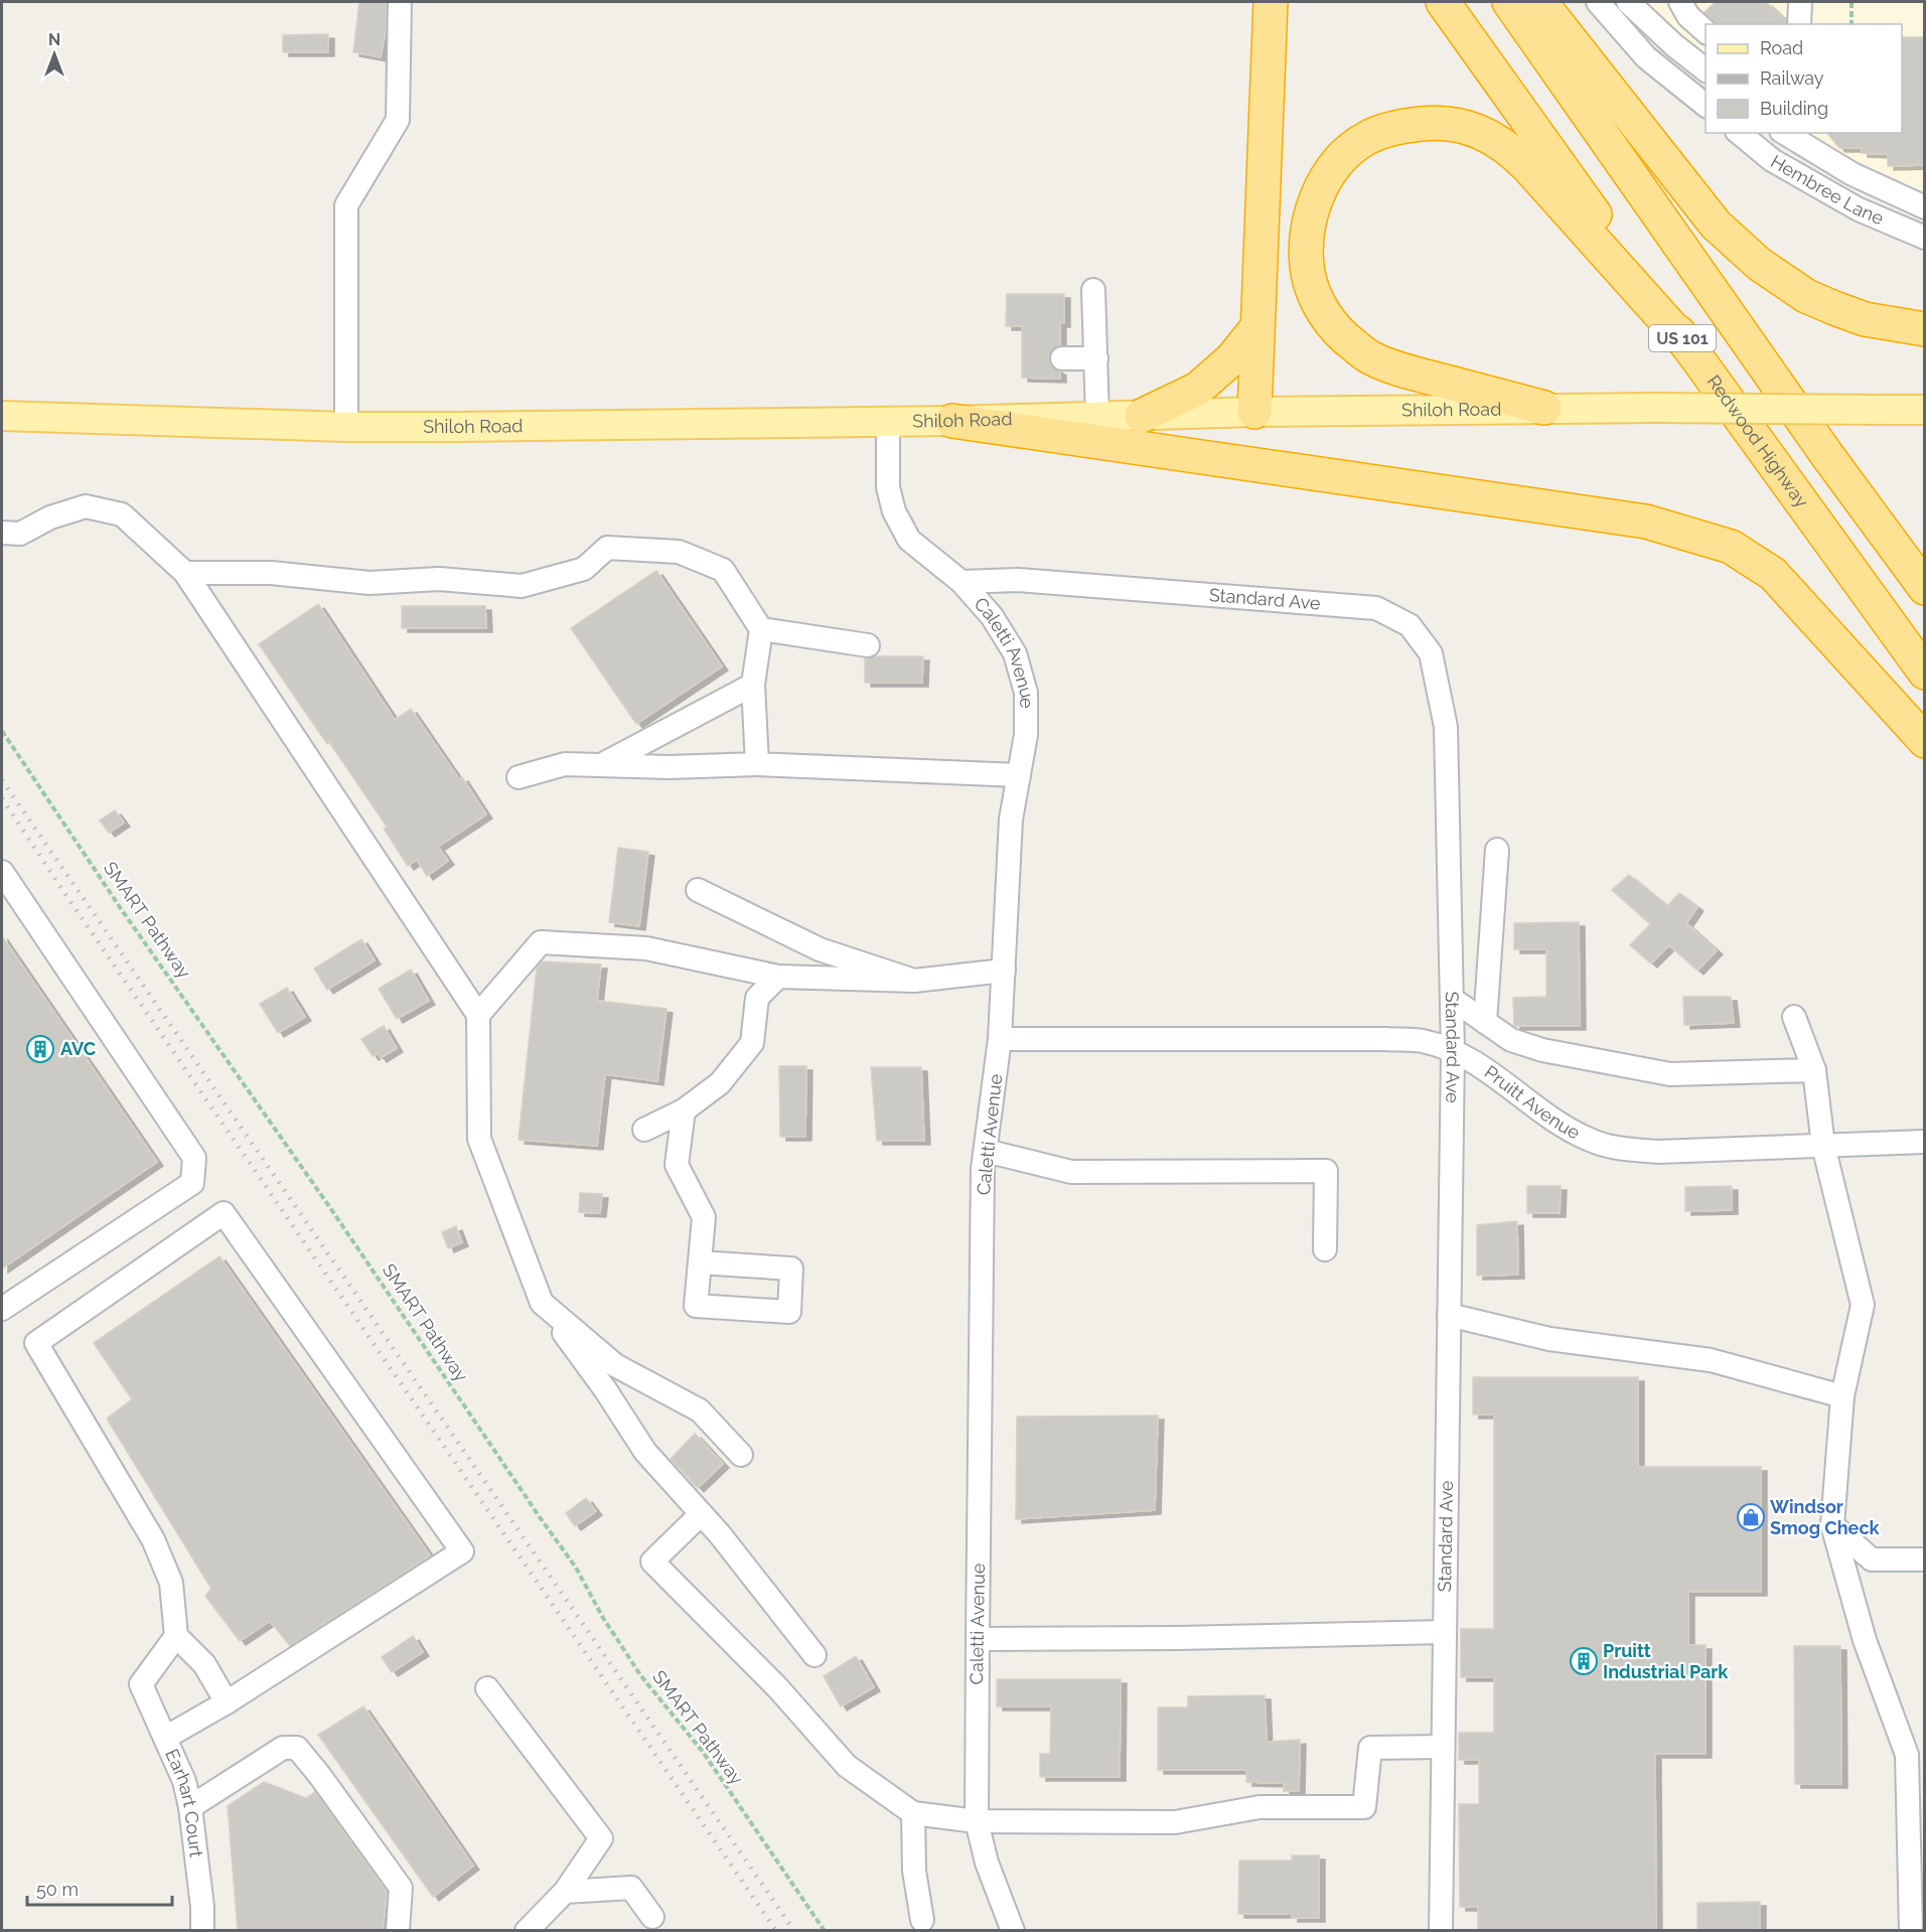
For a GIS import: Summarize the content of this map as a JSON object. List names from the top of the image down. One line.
{"streets":{"highway":["US 101","Redwood Highway"],"main road":["Shiloh Road"],"street":["Hembree Lane","Standard Ave","Caletti Avenue","Pruitt Avenue","Earhart Court"],"path":["SMART Pathway"]},"crossings":[["Shiloh Road","Caletti Avenue"],["Standard Ave","Caletti Avenue"],["Standard Ave","Pruitt Avenue"],["Caletti Avenue","Pruitt Avenue"]],"places":{"building":["AVC","Pruitt Industrial Park"],"shop":["Windsor Smog Check"]},"legend":["Road","Railway","Building"],"scale_bar":"50 m","north":"top"}
